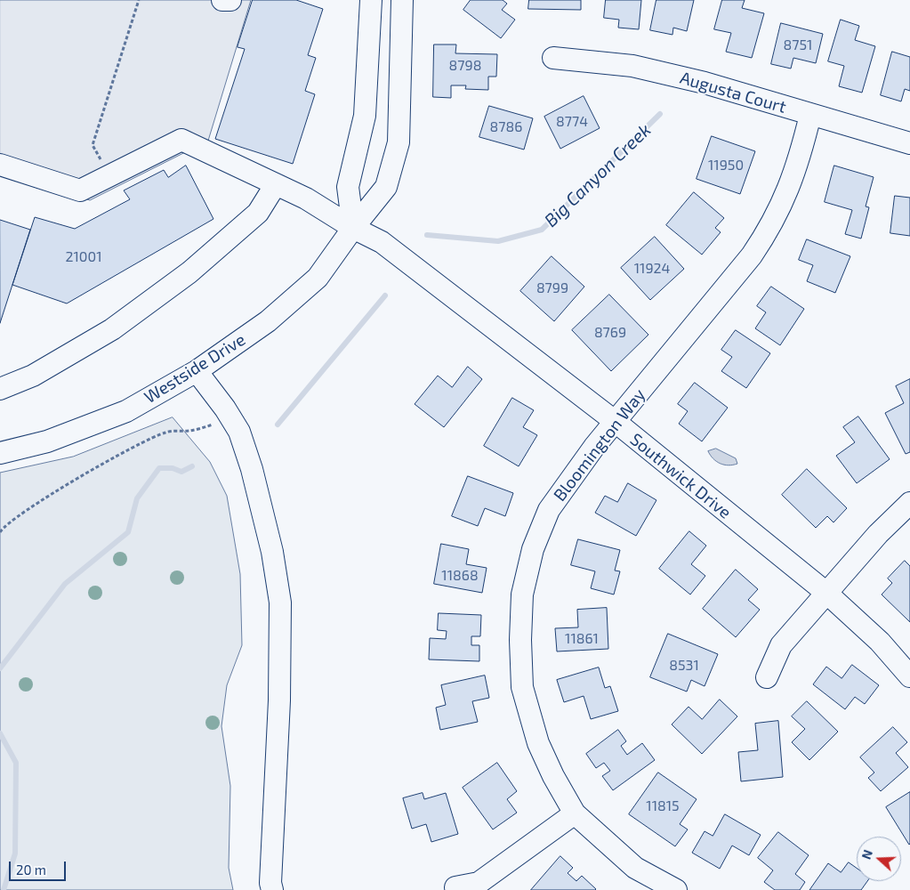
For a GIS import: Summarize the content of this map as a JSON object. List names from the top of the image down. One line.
{"streets":{"street":["Augusta Court","Westside Drive","Bloomington Way","Southwick Drive"]},"crossings":[["Augusta Court","Bloomington Way"],["Westside Drive","Southwick Drive"],["Bloomington Way","Southwick Drive"]],"water":["Big Canyon Creek"],"house_numbers":["8751","8798","8774","8786","11950","21001","11924","8799","8769","11868","11861","8531","11815"],"scale_bar":"20 m","north":"left"}
